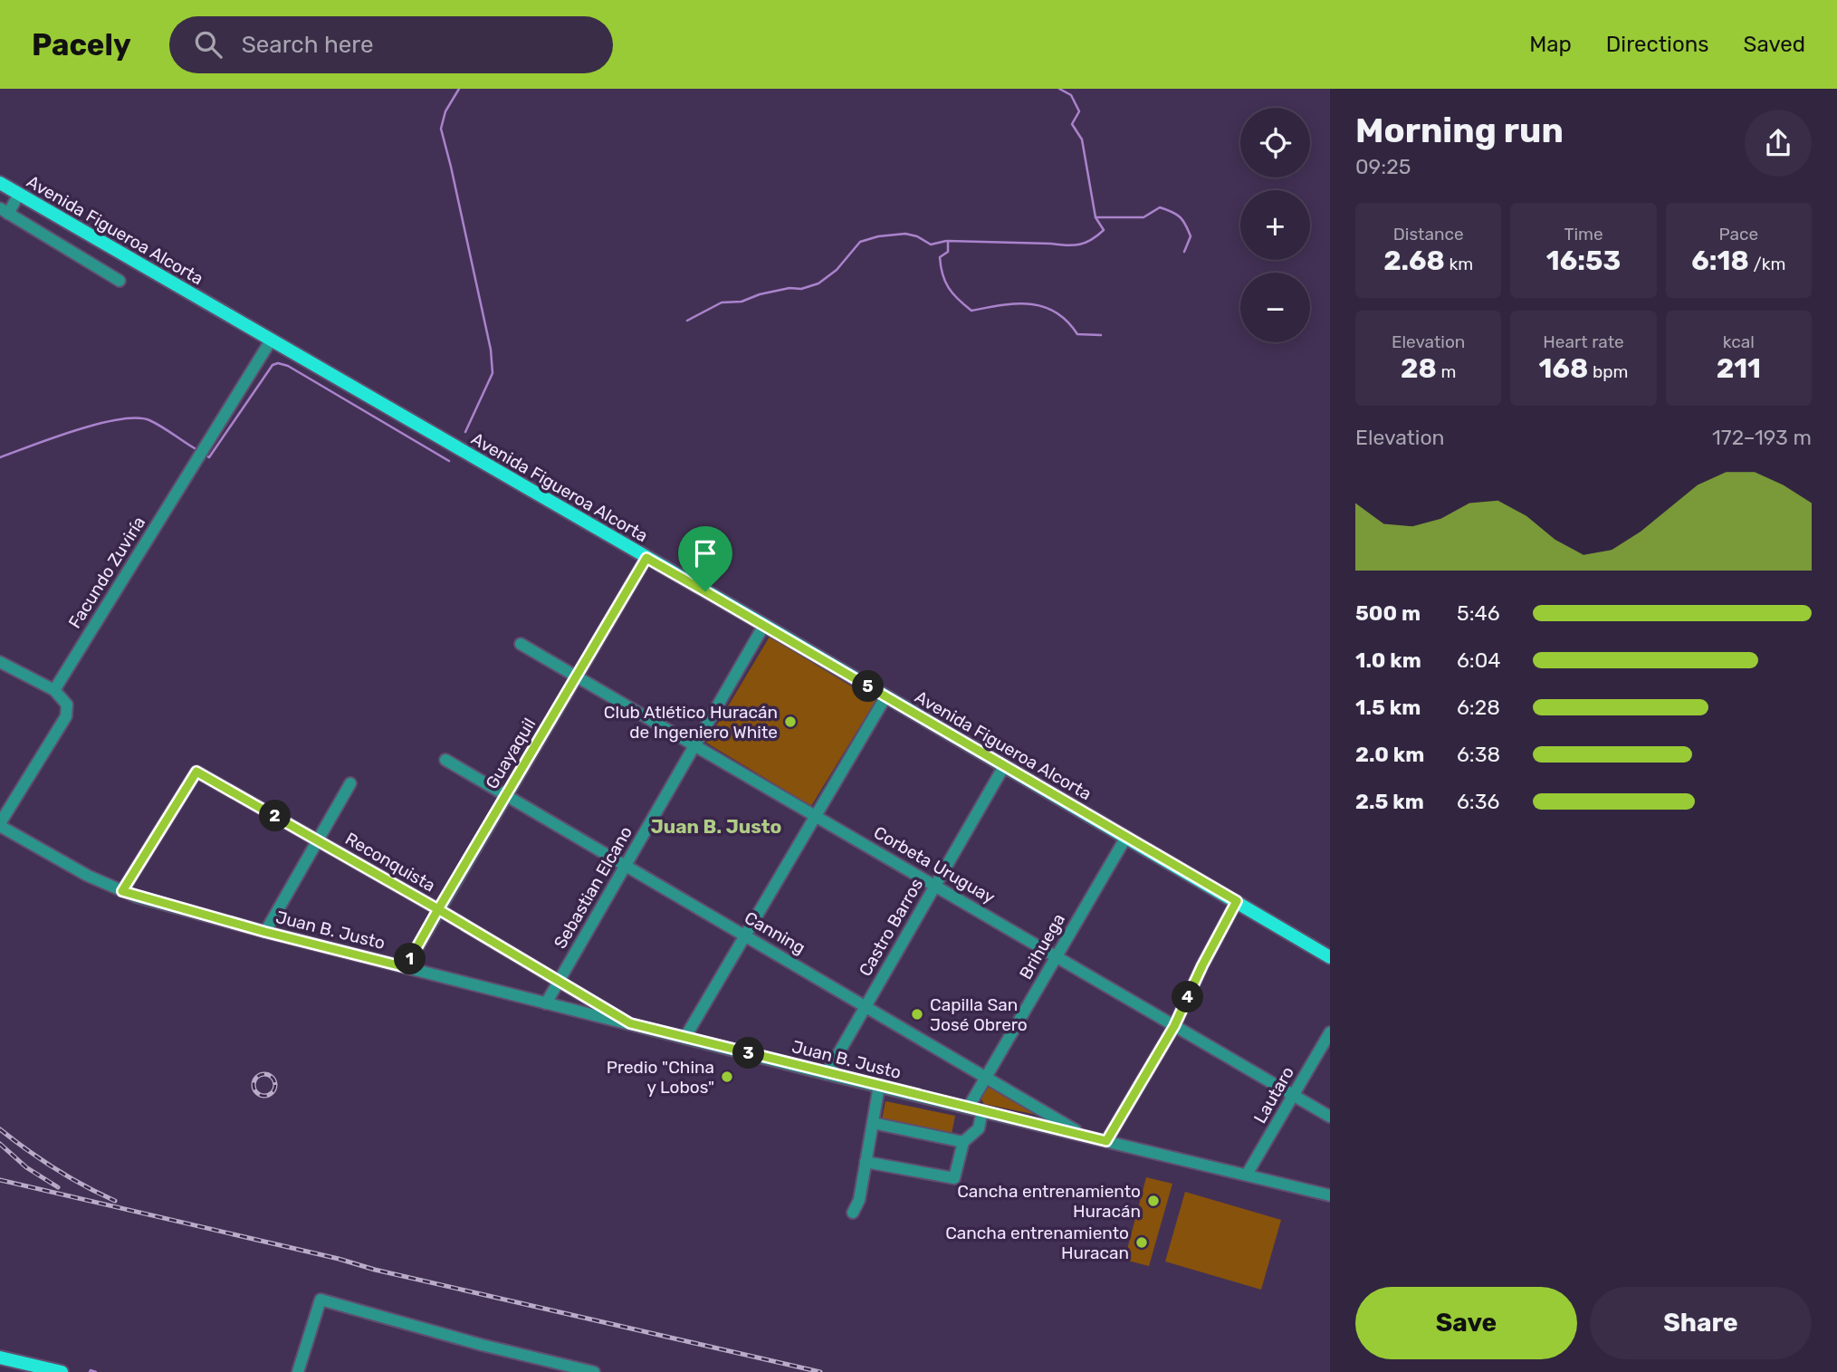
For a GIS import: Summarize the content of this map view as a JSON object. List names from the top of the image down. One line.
{"streets":{"main road":["Avenida Figueroa Alcorta"],"street":["Facundo Zuviría","Guayaquil","Reconquista","Corbeta Uruguay","Sebastian Elcano","Castro Barros","Juan B. Justo","Canning","Brihuega","Lautaro"]},"crossings":[["Avenida Figueroa Alcorta","Facundo Zuviría"],["Avenida Figueroa Alcorta","Guayaquil"],["Avenida Figueroa Alcorta","Sebastian Elcano"],["Avenida Figueroa Alcorta","Castro Barros"],["Avenida Figueroa Alcorta","Brihuega"],["Guayaquil","Reconquista"],["Guayaquil","Corbeta Uruguay"],["Guayaquil","Juan B. Justo"],["Guayaquil","Canning"],["Reconquista","Sebastian Elcano"],["Reconquista","Juan B. Justo"],["Corbeta Uruguay","Sebastian Elcano"],["Corbeta Uruguay","Castro Barros"],["Corbeta Uruguay","Brihuega"],["Corbeta Uruguay","Lautaro"],["Sebastian Elcano","Juan B. Justo"],["Sebastian Elcano","Canning"],["Castro Barros","Juan B. Justo"],["Castro Barros","Canning"],["Juan B. Justo","Canning"],["Juan B. Justo","Brihuega"],["Juan B. Justo","Lautaro"],["Canning","Brihuega"]],"districts":["Juan B. Justo"],"places":["Club Atlético Huracán de Ingeniero White","Capilla San José Obrero","Predio \"China y Lobos\"","Cancha entrenamiento Huracán","Cancha entrenamiento Huracan"],"page":{"header":"Pacely","search":"Search here","nav":["Map","Directions","Saved"],"heading":["Morning run","09:25"],"map_buttons":["+","−"],"stats":[["Distance","2.68 km"],["Time","16:53"],["Pace","6:18 /km"],["Elevation","28 m"],["Heart rate","168 bpm"],["kcal","211"]],"chart":["Elevation","172–193 m"],"list":[{"name":"500 m","note":"5:46"},{"name":"1.0 km","note":"6:04"},{"name":"1.5 km","note":"6:28"},{"name":"2.0 km","note":"6:38"},{"name":"2.5 km","note":"6:36"}],"pins":["5","2","1","4","3"],"buttons":["Save","Share"]}}
